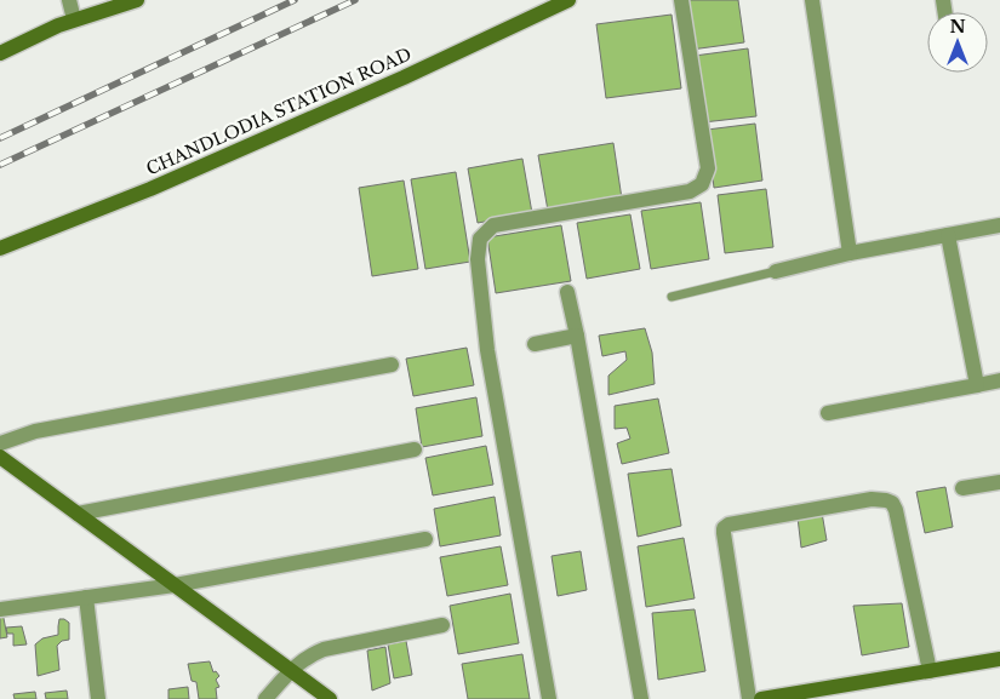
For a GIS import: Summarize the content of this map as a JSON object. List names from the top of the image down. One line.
{"streets":{"street":["CHANDLODIA STATION ROAD"]},"north":"top"}
